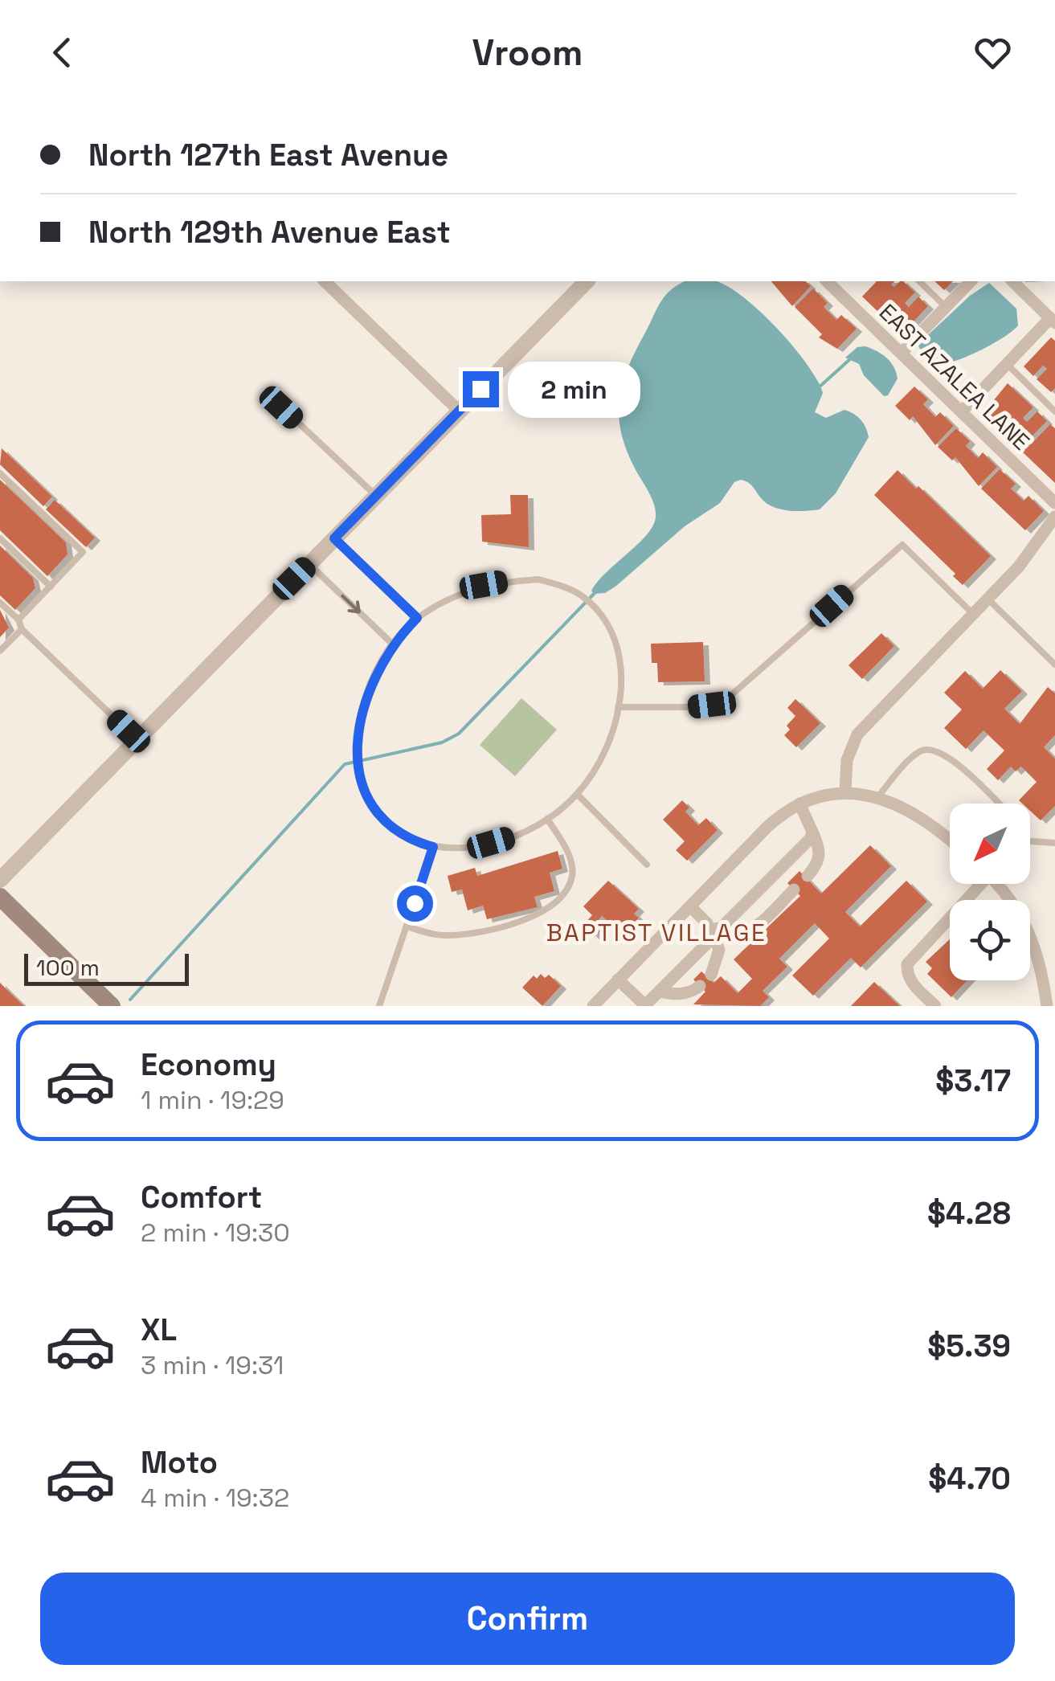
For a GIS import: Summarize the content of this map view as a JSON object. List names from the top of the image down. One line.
{"streets":{"street":["EAST AZALEA LANE"]},"districts":["BAPTIST VILLAGE"],"scale_bar":"100 m","north":"bottom left","page":{"header":"Vroom","banner":["North 127th East Avenue","North 129th Avenue East"],"bubble":"2 min","scale":"100 m","list":[{"name":"Economy","note":"1 min · 19:29","value":"$3.17"},{"name":"Comfort","note":"2 min · 19:30","value":"$4.28"},{"name":"XL","note":"3 min · 19:31","value":"$5.39"},{"name":"Moto","note":"4 min · 19:32","value":"$4.70"}],"buttons":"Confirm"}}
